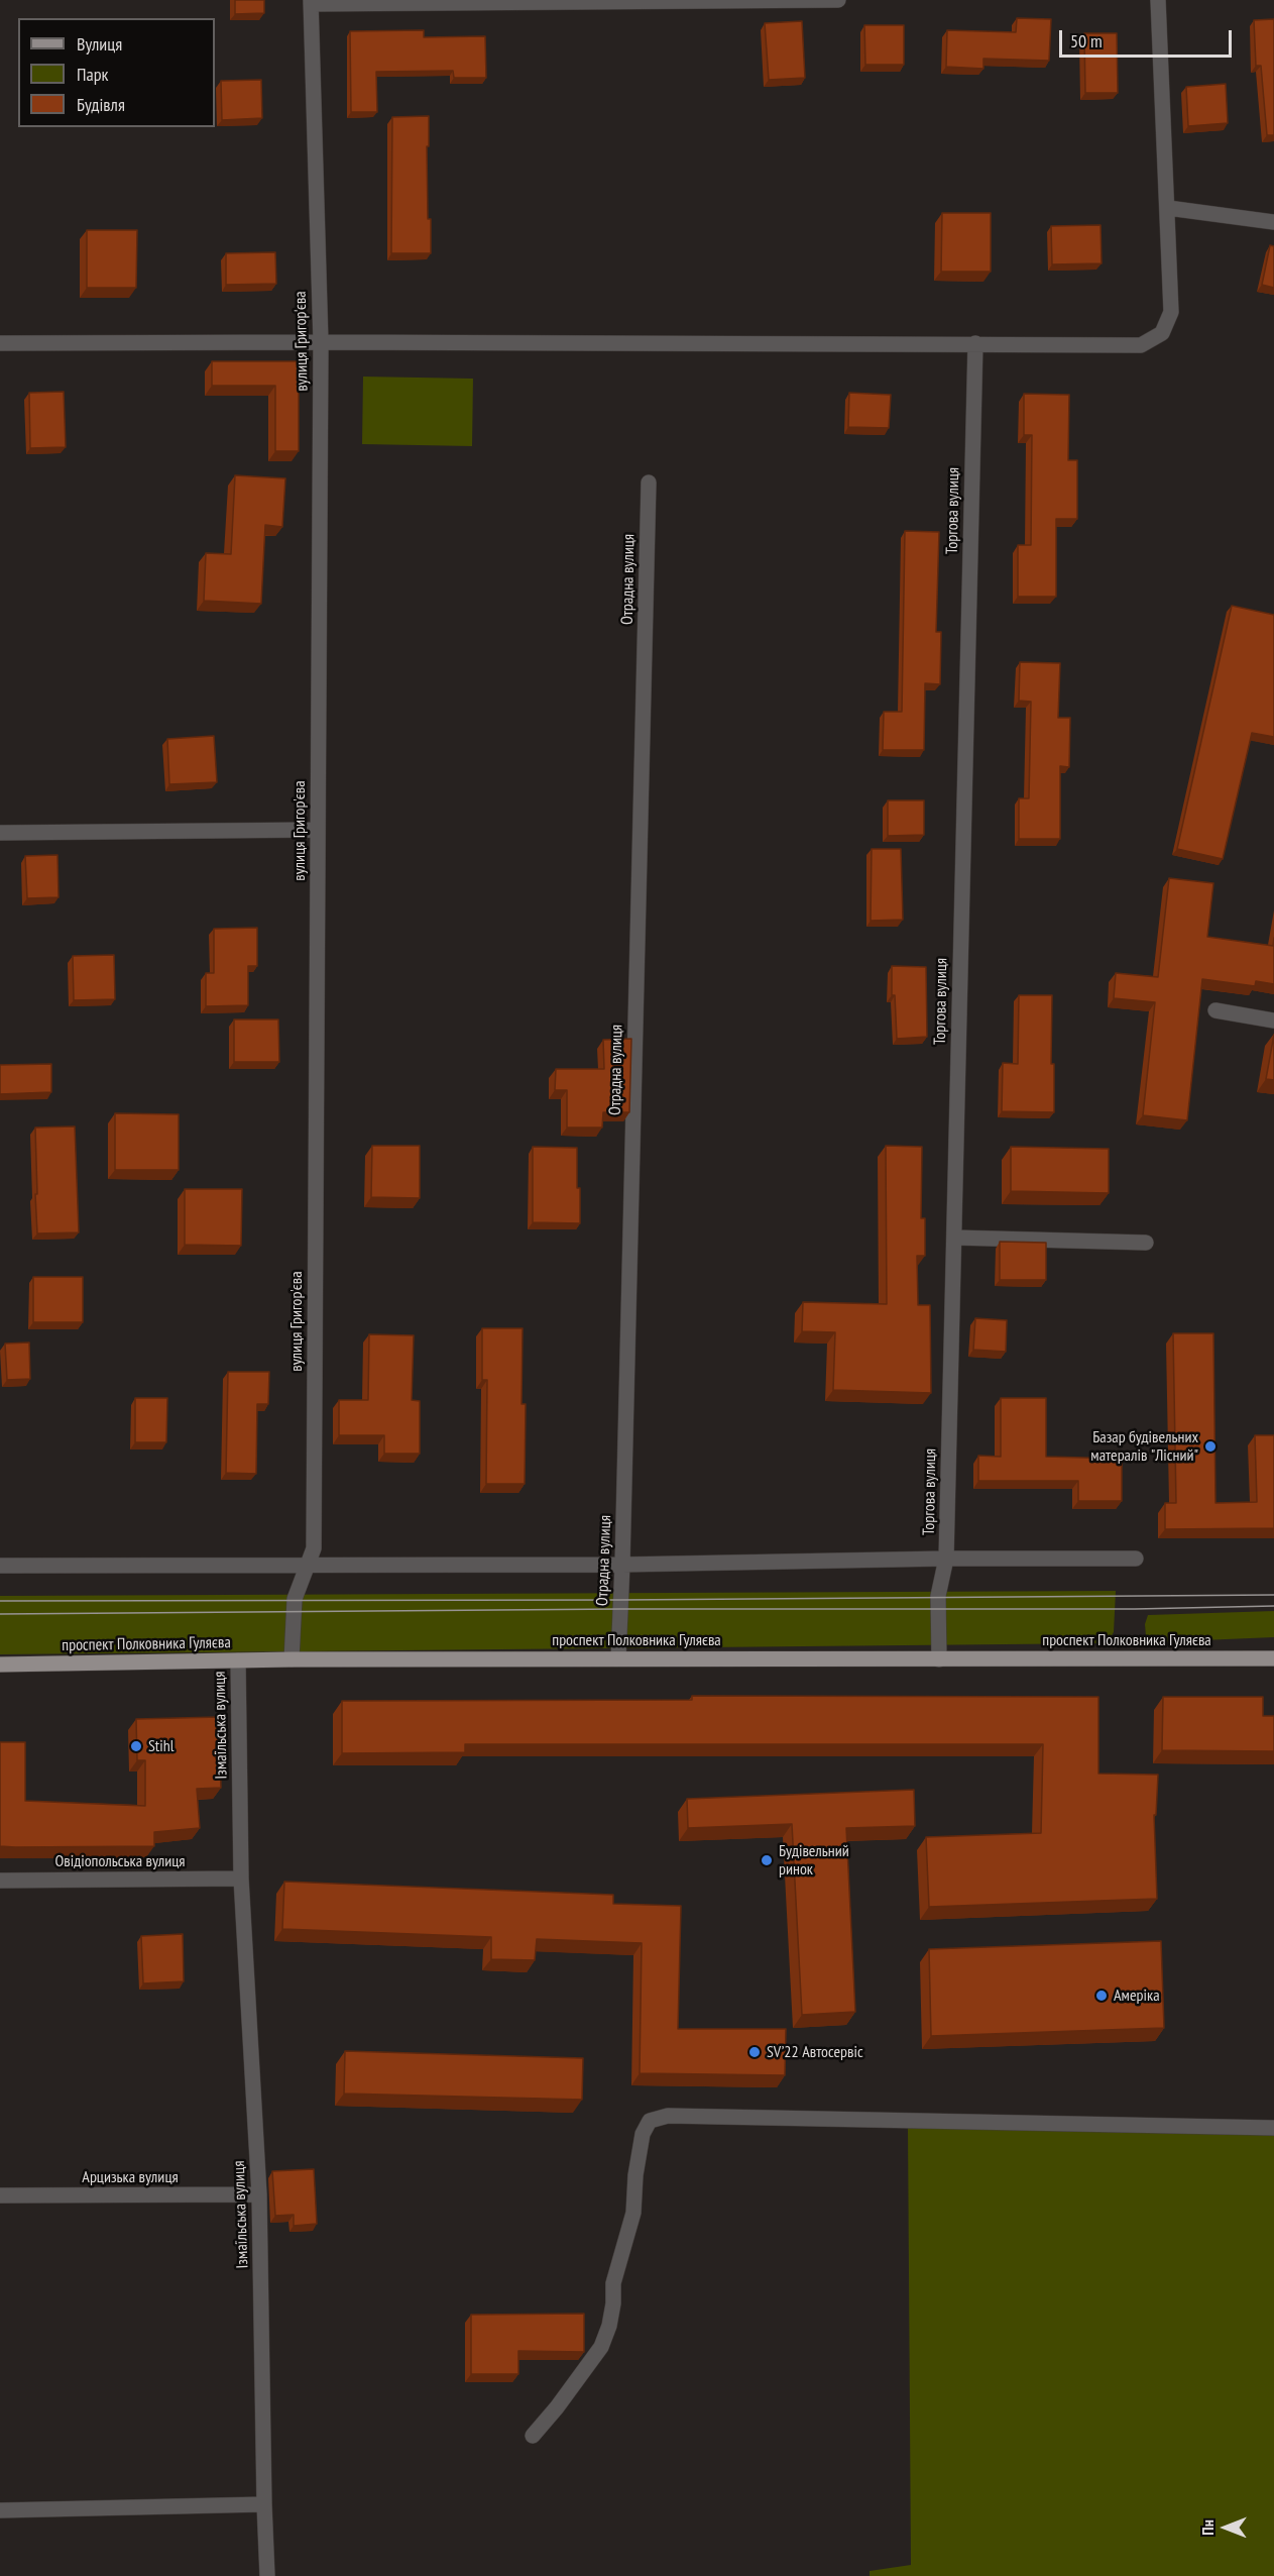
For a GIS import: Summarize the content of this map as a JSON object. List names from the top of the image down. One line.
{"streets":{"main road":["проспект Полковника Гуляєва"],"street":["вулиця Григор'єва","Торгова вулиця","Отрадна вулиця","Ізмаїльська вулиця","Овідіопольська вулиця","Арцизька вулиця"]},"crossings":[["вулиця Григор'єва","проспект Полковника Гуляєва"],["Торгова вулиця","проспект Полковника Гуляєва"],["Отрадна вулиця","проспект Полковника Гуляєва"],["проспект Полковника Гуляєва","Ізмаїльська вулиця"],["Ізмаїльська вулиця","Овідіопольська вулиця"],["Ізмаїльська вулиця","Арцизька вулиця"]],"places":["Базар будівельних матералів \"Лісний\"","Stihl","Будівельний ринок","Амеріка","SV’22 Автосервіс"],"legend":["Вулиця","Парк","Будівля"],"scale_bar":"50 m","north":"left"}
